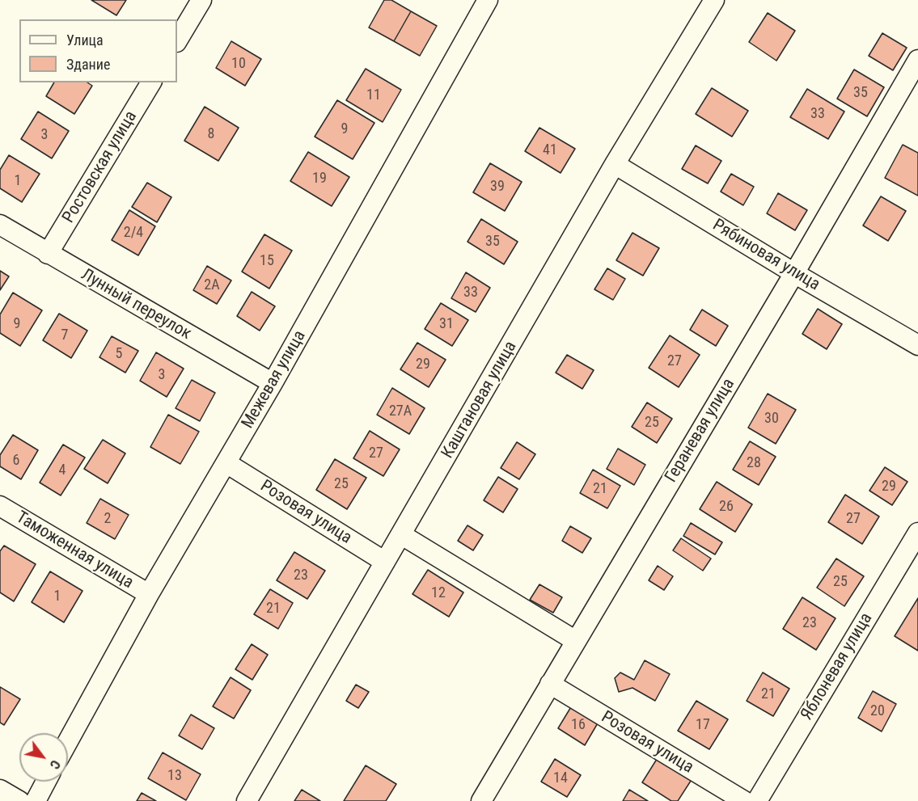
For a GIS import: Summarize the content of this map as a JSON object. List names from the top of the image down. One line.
{"streets":{"street":["Ростовская улица","Рябиновая улица","Лунный переулок","Межевая улица","Каштановая улица","Гераневая улица","Розовая улица","Таможенная улица","Яблоневая улица"]},"crossings":[["Ростовская улица","Лунный переулок"],["Рябиновая улица","Каштановая улица"],["Рябиновая улица","Гераневая улица"],["Лунный переулок","Межевая улица"],["Межевая улица","Розовая улица"],["Межевая улица","Таможенная улица"],["Каштановая улица","Розовая улица"],["Гераневая улица","Розовая улица"]],"house_numbers":["10","35","11","33","9","8","3","41","19","1","39","2/4","35","15","2А","33","9","31","7","5","27","29","3","27А","30","25","27","6","28","4","25","29","21","26","2","27","23","25","12","1","21","23","21","20","16","17","13","14"],"legend":["Улица","Здание"],"north":"bottom right"}
